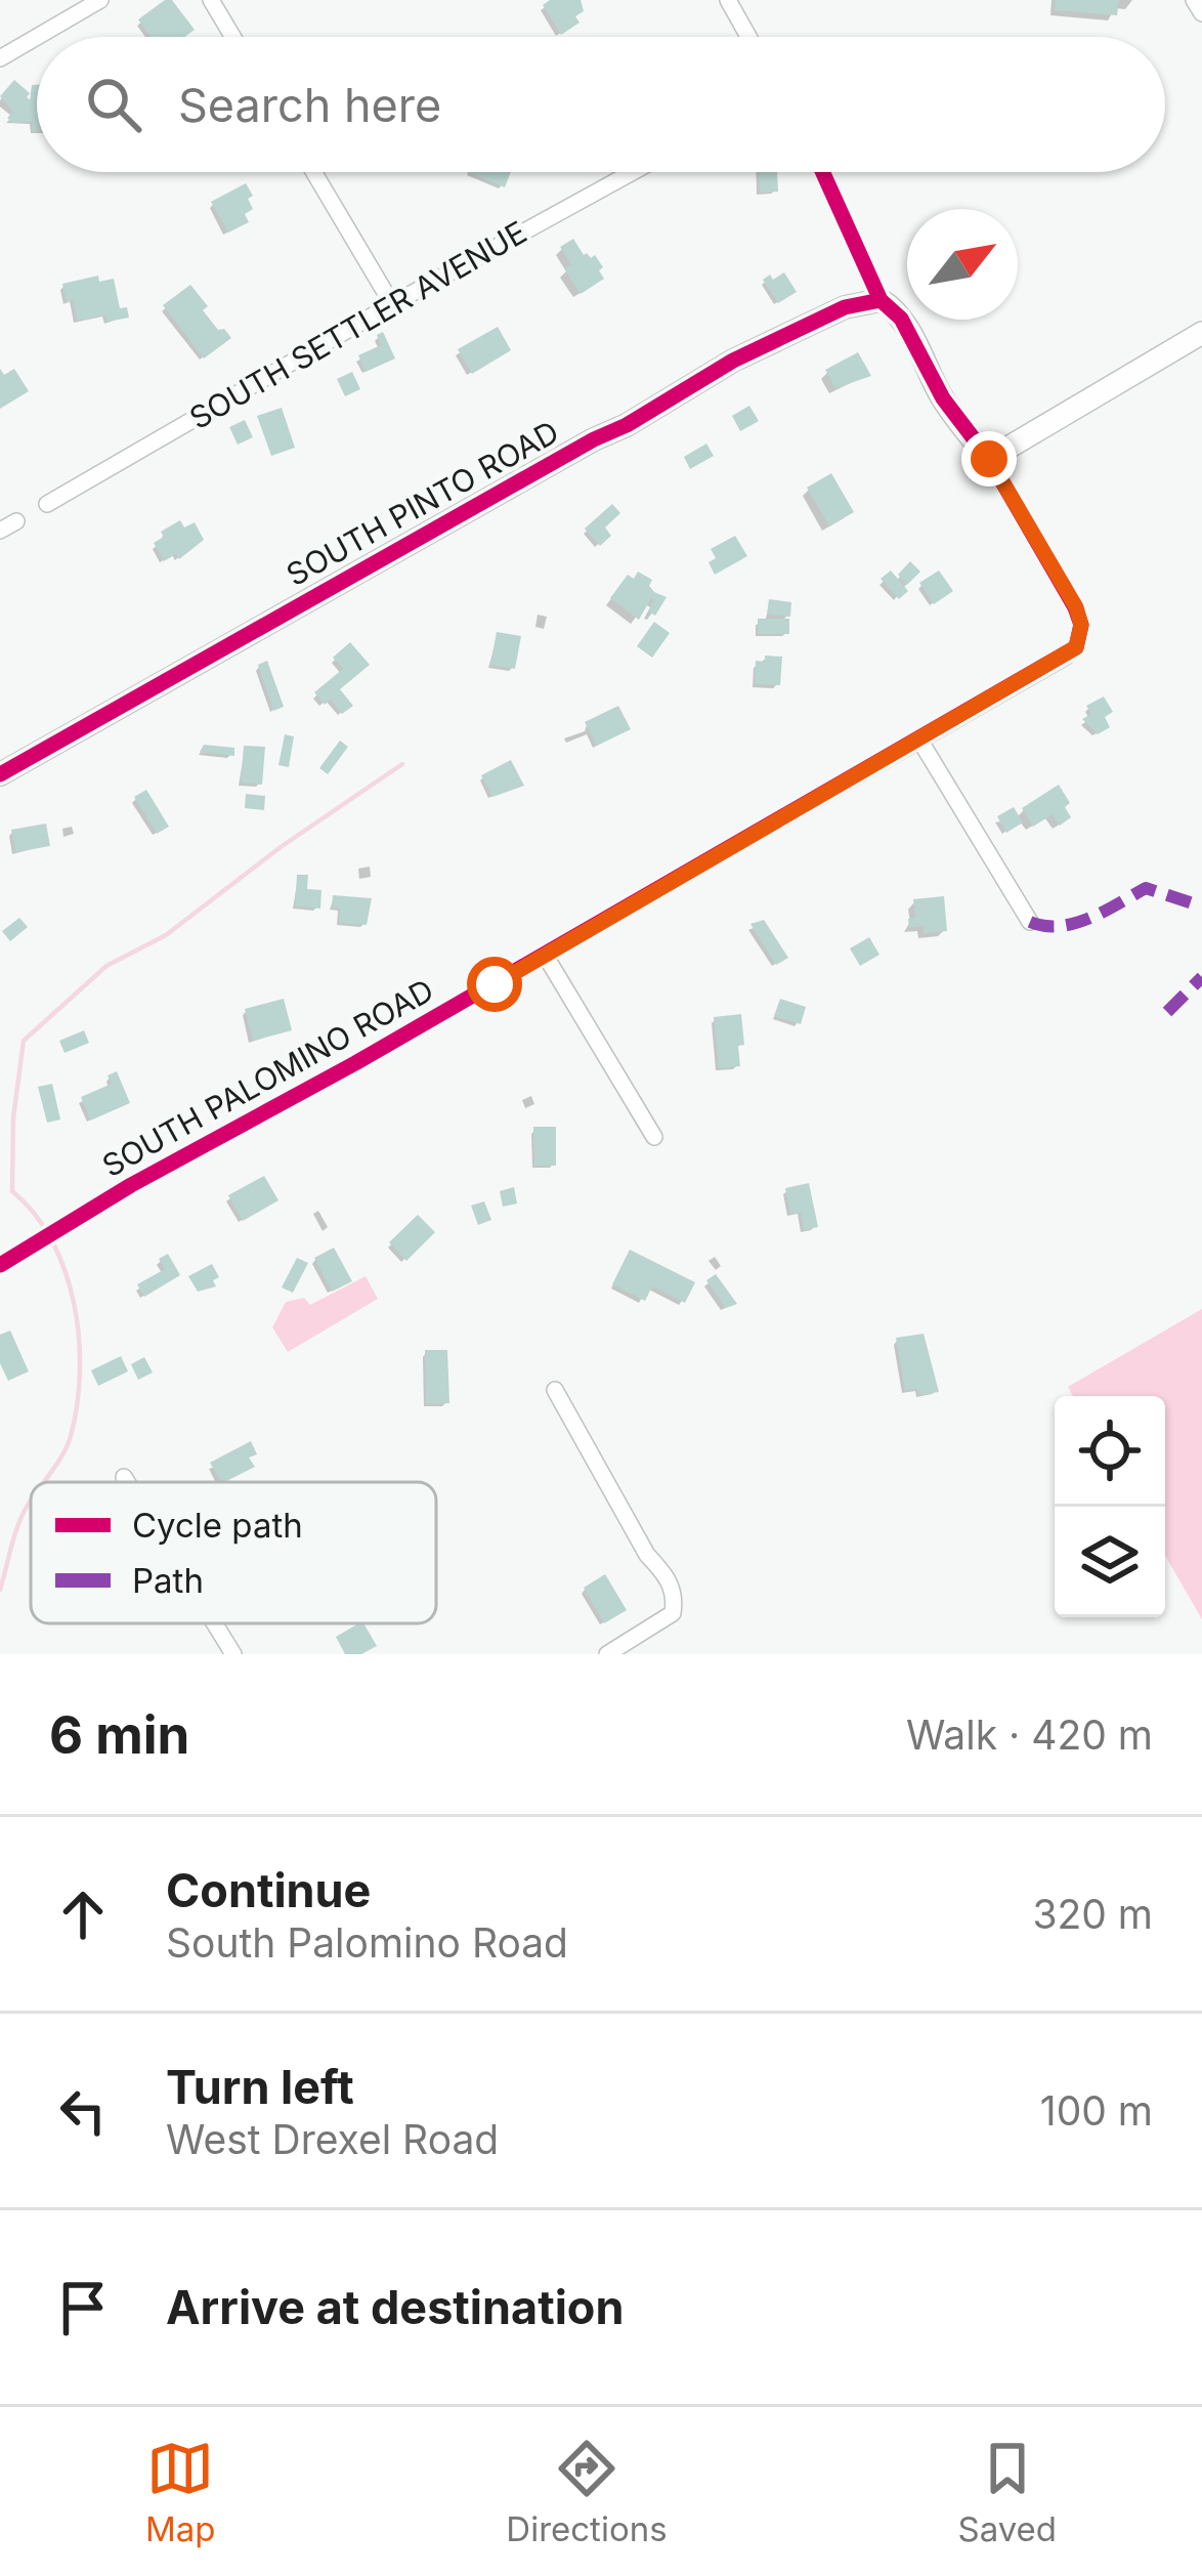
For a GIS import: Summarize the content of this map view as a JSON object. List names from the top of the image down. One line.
{"streets":{"street":["SOUTH SETTLER AVENUE","SOUTH PINTO ROAD","SOUTH PALOMINO ROAD"]},"legend":["Cycle path","Path"],"north":"top right","page":{"search":"Search here","heading":["6 min","Walk · 420 m"],"list":[["Continue","South Palomino Road","320 m"],["Turn left","West Drexel Road","100 m"],"Arrive at destination"],"nav":["Map","Directions","Saved"]}}
